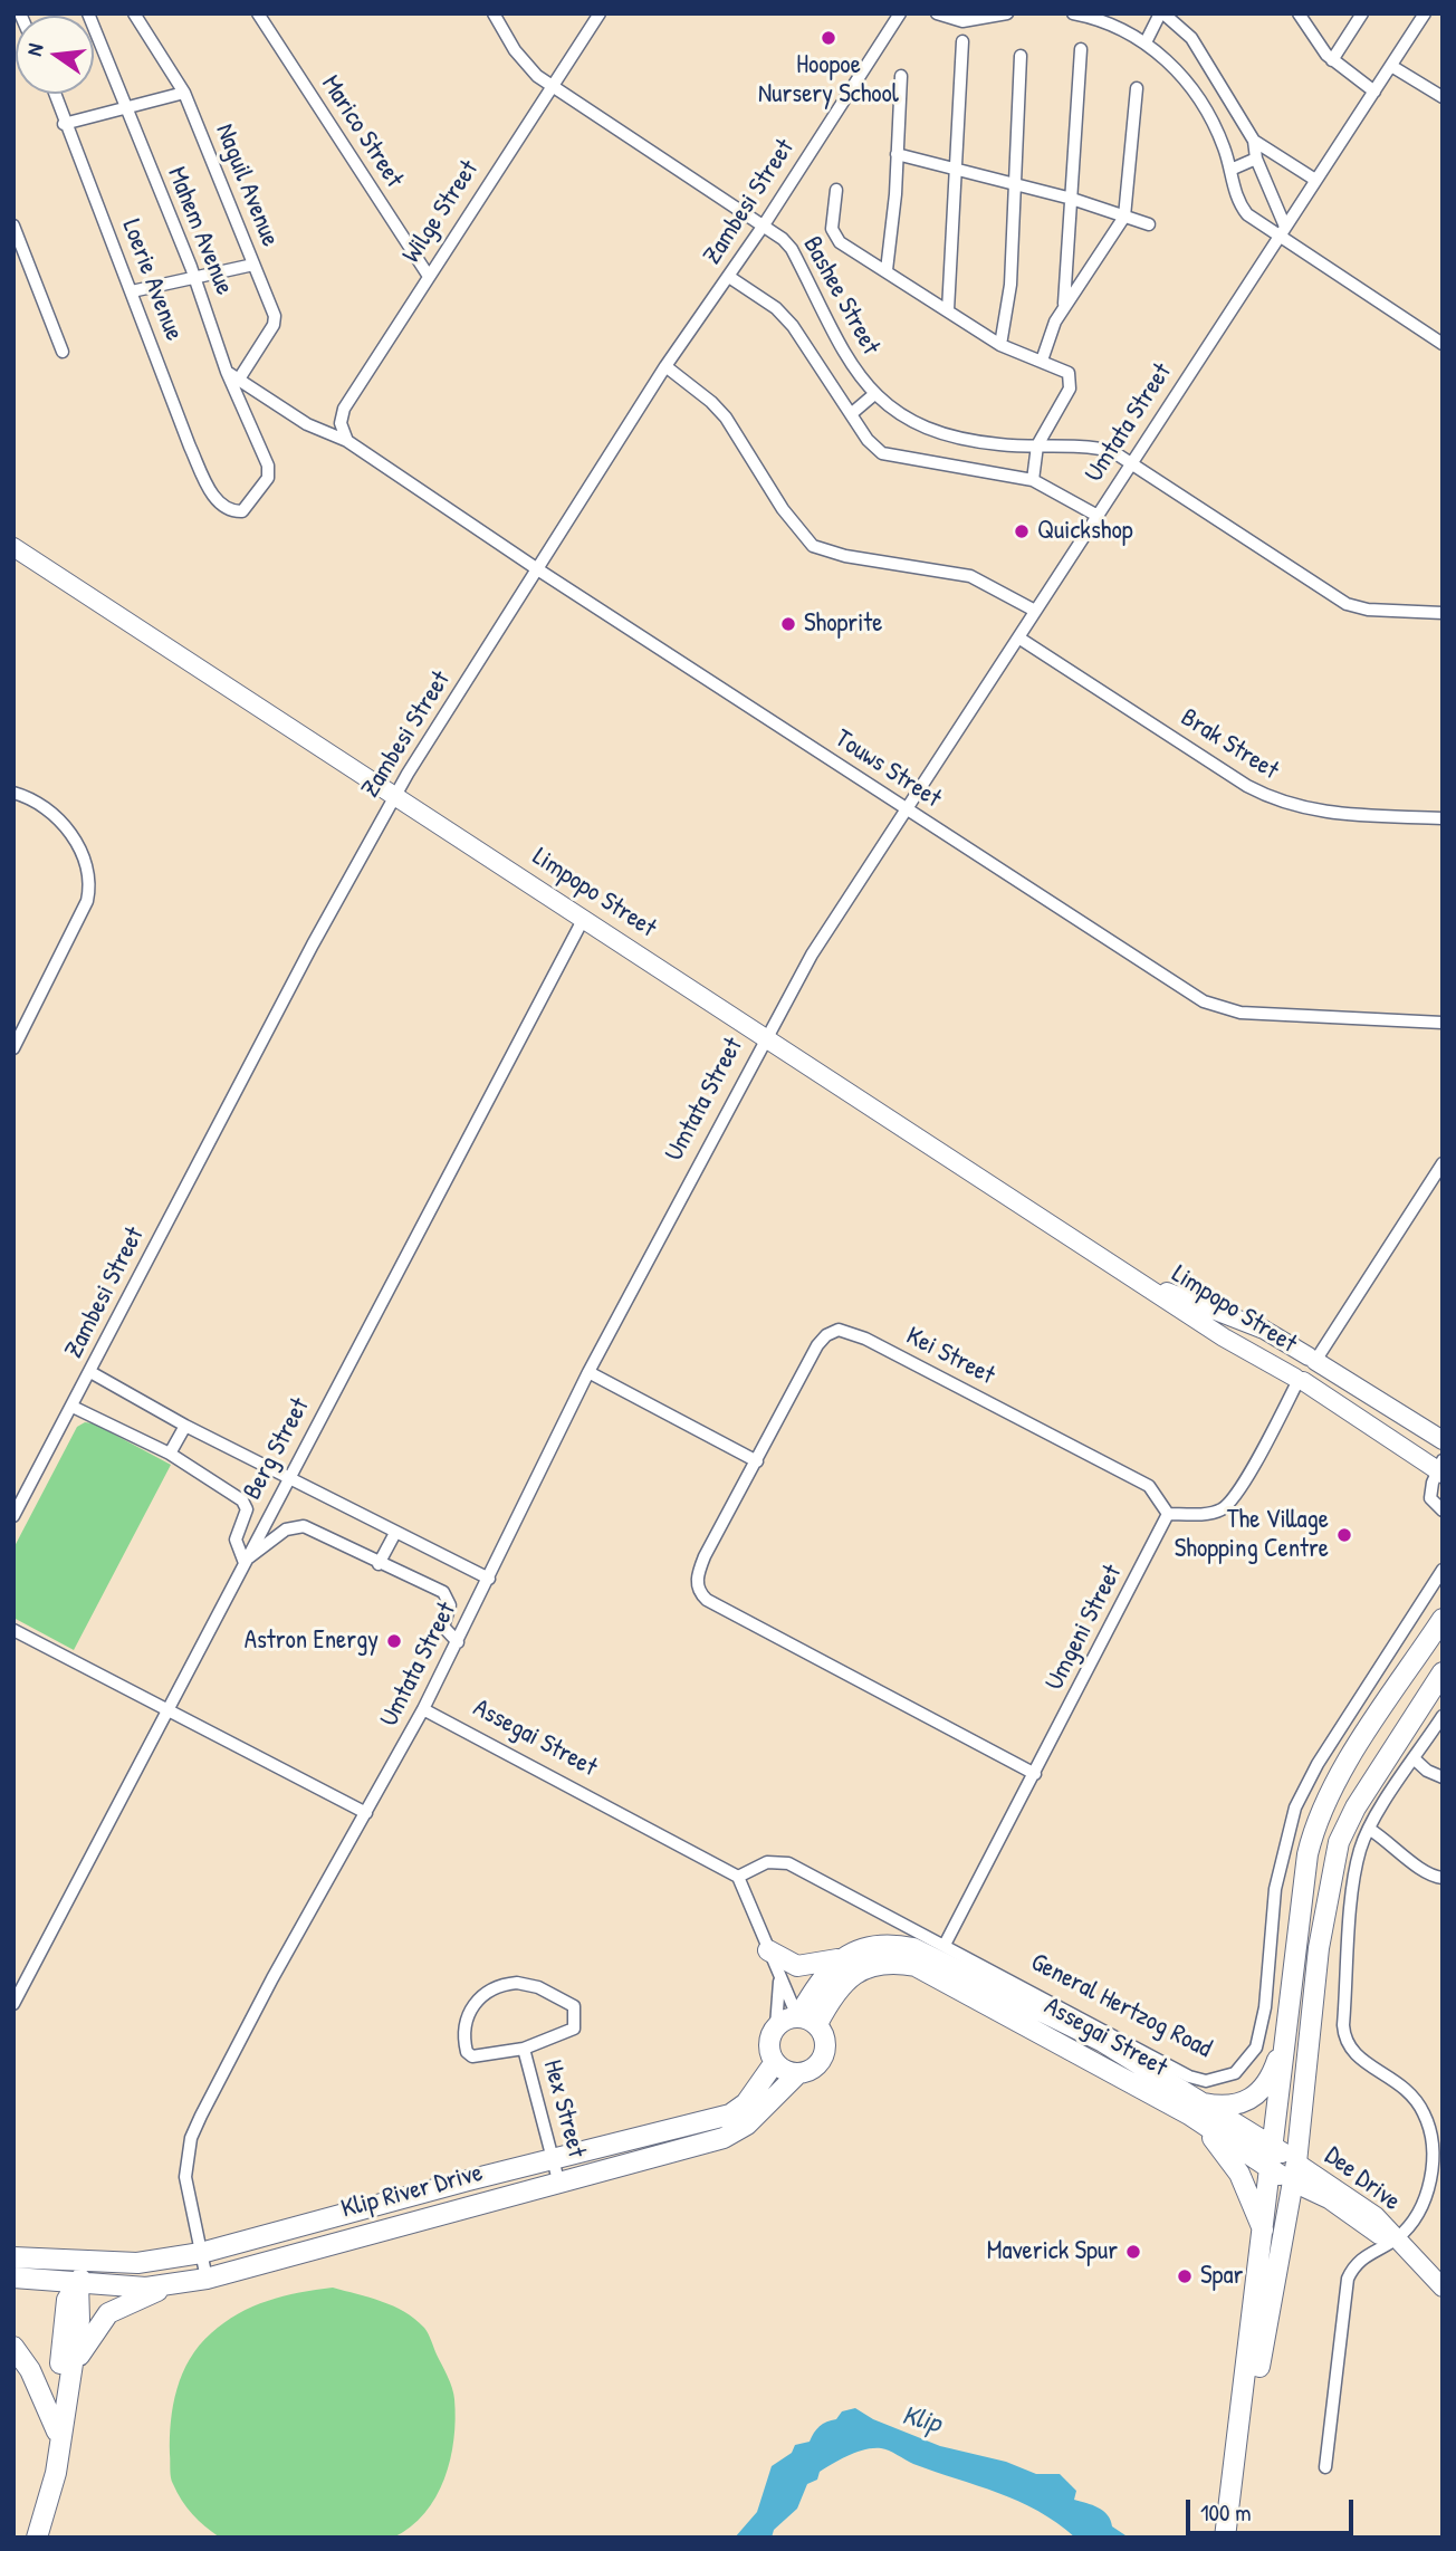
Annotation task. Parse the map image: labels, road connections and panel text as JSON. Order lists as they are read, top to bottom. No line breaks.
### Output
{"streets":{"main road":["Assegai Street","Klip River Drive"],"street":["Marico Street","Naguil Avenue","Zambesi Street","Wilge Street","Mahem Avenue","Loerie Avenue","Bashee Street","Umtata Street","Brak Street","Touws Street","Limpopo Street","Kei Street","Berg Street","Umgeni Street","General Hertzog Road","Hex Street","Dee Drive"]},"crossings":[["Marico Street","Wilge Street"],["Naguil Avenue","Touws Street"],["Zambesi Street","Bashee Street"],["Zambesi Street","Touws Street"],["Zambesi Street","Limpopo Street"],["Wilge Street","Bashee Street"],["Wilge Street","Touws Street"],["Mahem Avenue","Loerie Avenue"],["Mahem Avenue","Touws Street"],["Bashee Street","Umtata Street"],["Umtata Street","Brak Street"],["Umtata Street","Touws Street"],["Umtata Street","Limpopo Street"],["Umtata Street","Assegai Street"],["Umtata Street","Klip River Drive"],["Limpopo Street","Berg Street"],["Kei Street","Umgeni Street"],["Umgeni Street","General Hertzog Road"],["Assegai Street","General Hertzog Road"],["Assegai Street","Dee Drive"],["Assegai Street","Klip River Drive"],["Hex Street","Klip River Drive"]],"water":["Klip"],"places":["Hoopoe Nursery School","Quickshop","Shoprite","The Village Shopping Centre","Astron Energy","Maverick Spur","Spar"],"scale_bar":"100 m","north":"left"}
